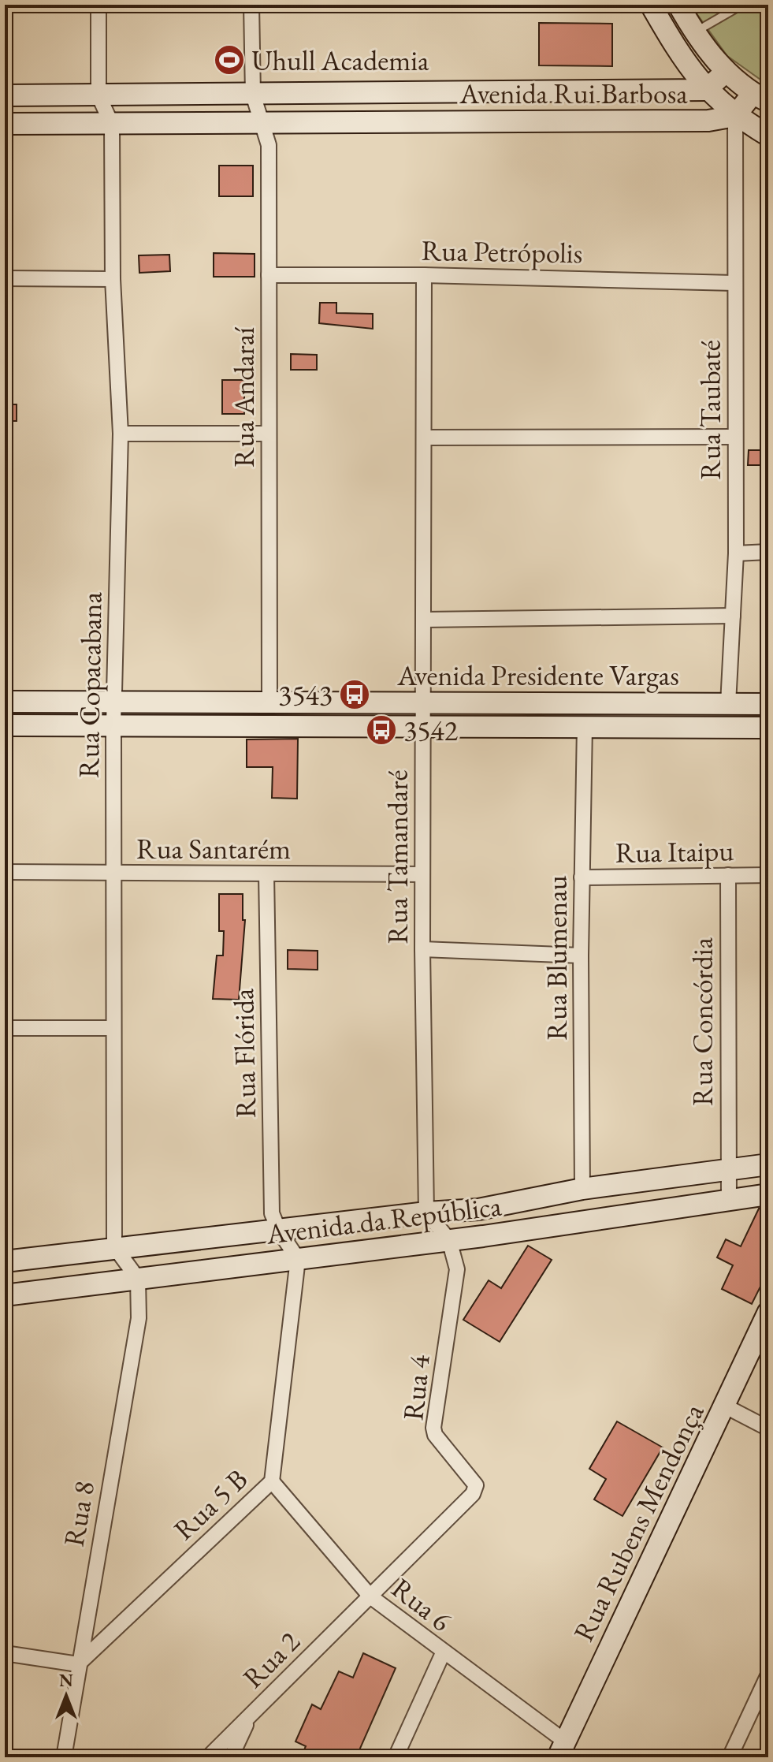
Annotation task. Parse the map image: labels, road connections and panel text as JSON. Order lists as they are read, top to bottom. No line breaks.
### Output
{"streets":{"street":["Avenida Rui Barbosa","Rua Petrópolis","Rua Andaraí","Rua Taubaté","Avenida Presidente Vargas","Rua Copacabana","Rua Santarém","Rua Itaipu","Rua Tamandaré","Rua Blumenau","Rua Concórdia","Rua Flórida","Avenida da República","Rua 4","Rua 5 B","Rua 8","Rua Rubens Mendonça","Rua 6","Rua 2"]},"crossings":[["Avenida Rui Barbosa","Rua Andaraí"],["Avenida Rui Barbosa","Rua Taubaté"],["Avenida Rui Barbosa","Rua Copacabana"],["Rua Petrópolis","Rua Andaraí"],["Rua Petrópolis","Rua Taubaté"],["Rua Petrópolis","Rua Tamandaré"],["Rua Andaraí","Avenida Presidente Vargas"],["Rua Taubaté","Avenida Presidente Vargas"],["Avenida Presidente Vargas","Rua Copacabana"],["Avenida Presidente Vargas","Rua Tamandaré"],["Avenida Presidente Vargas","Rua Blumenau"],["Rua Copacabana","Rua Santarém"],["Rua Copacabana","Avenida da República"],["Rua Santarém","Rua Tamandaré"],["Rua Santarém","Rua Flórida"],["Rua Itaipu","Rua Blumenau"],["Rua Itaipu","Rua Concórdia"],["Rua Tamandaré","Avenida da República"],["Rua Tamandaré","Rua 4"],["Rua Blumenau","Avenida da República"],["Rua Concórdia","Avenida da República"],["Rua Flórida","Avenida da República"],["Avenida da República","Rua 4"],["Avenida da República","Rua 5 B"],["Avenida da República","Rua 8"],["Rua 4","Rua 6"],["Rua 4","Rua 2"],["Rua 5 B","Rua 8"],["Rua 5 B","Rua 6"],["Rua Rubens Mendonça","Rua 6"],["Rua 6","Rua 2"]],"places":{"sports":["Uhull Academia"],"bus stop":["3543","3542"]},"north":"top"}
